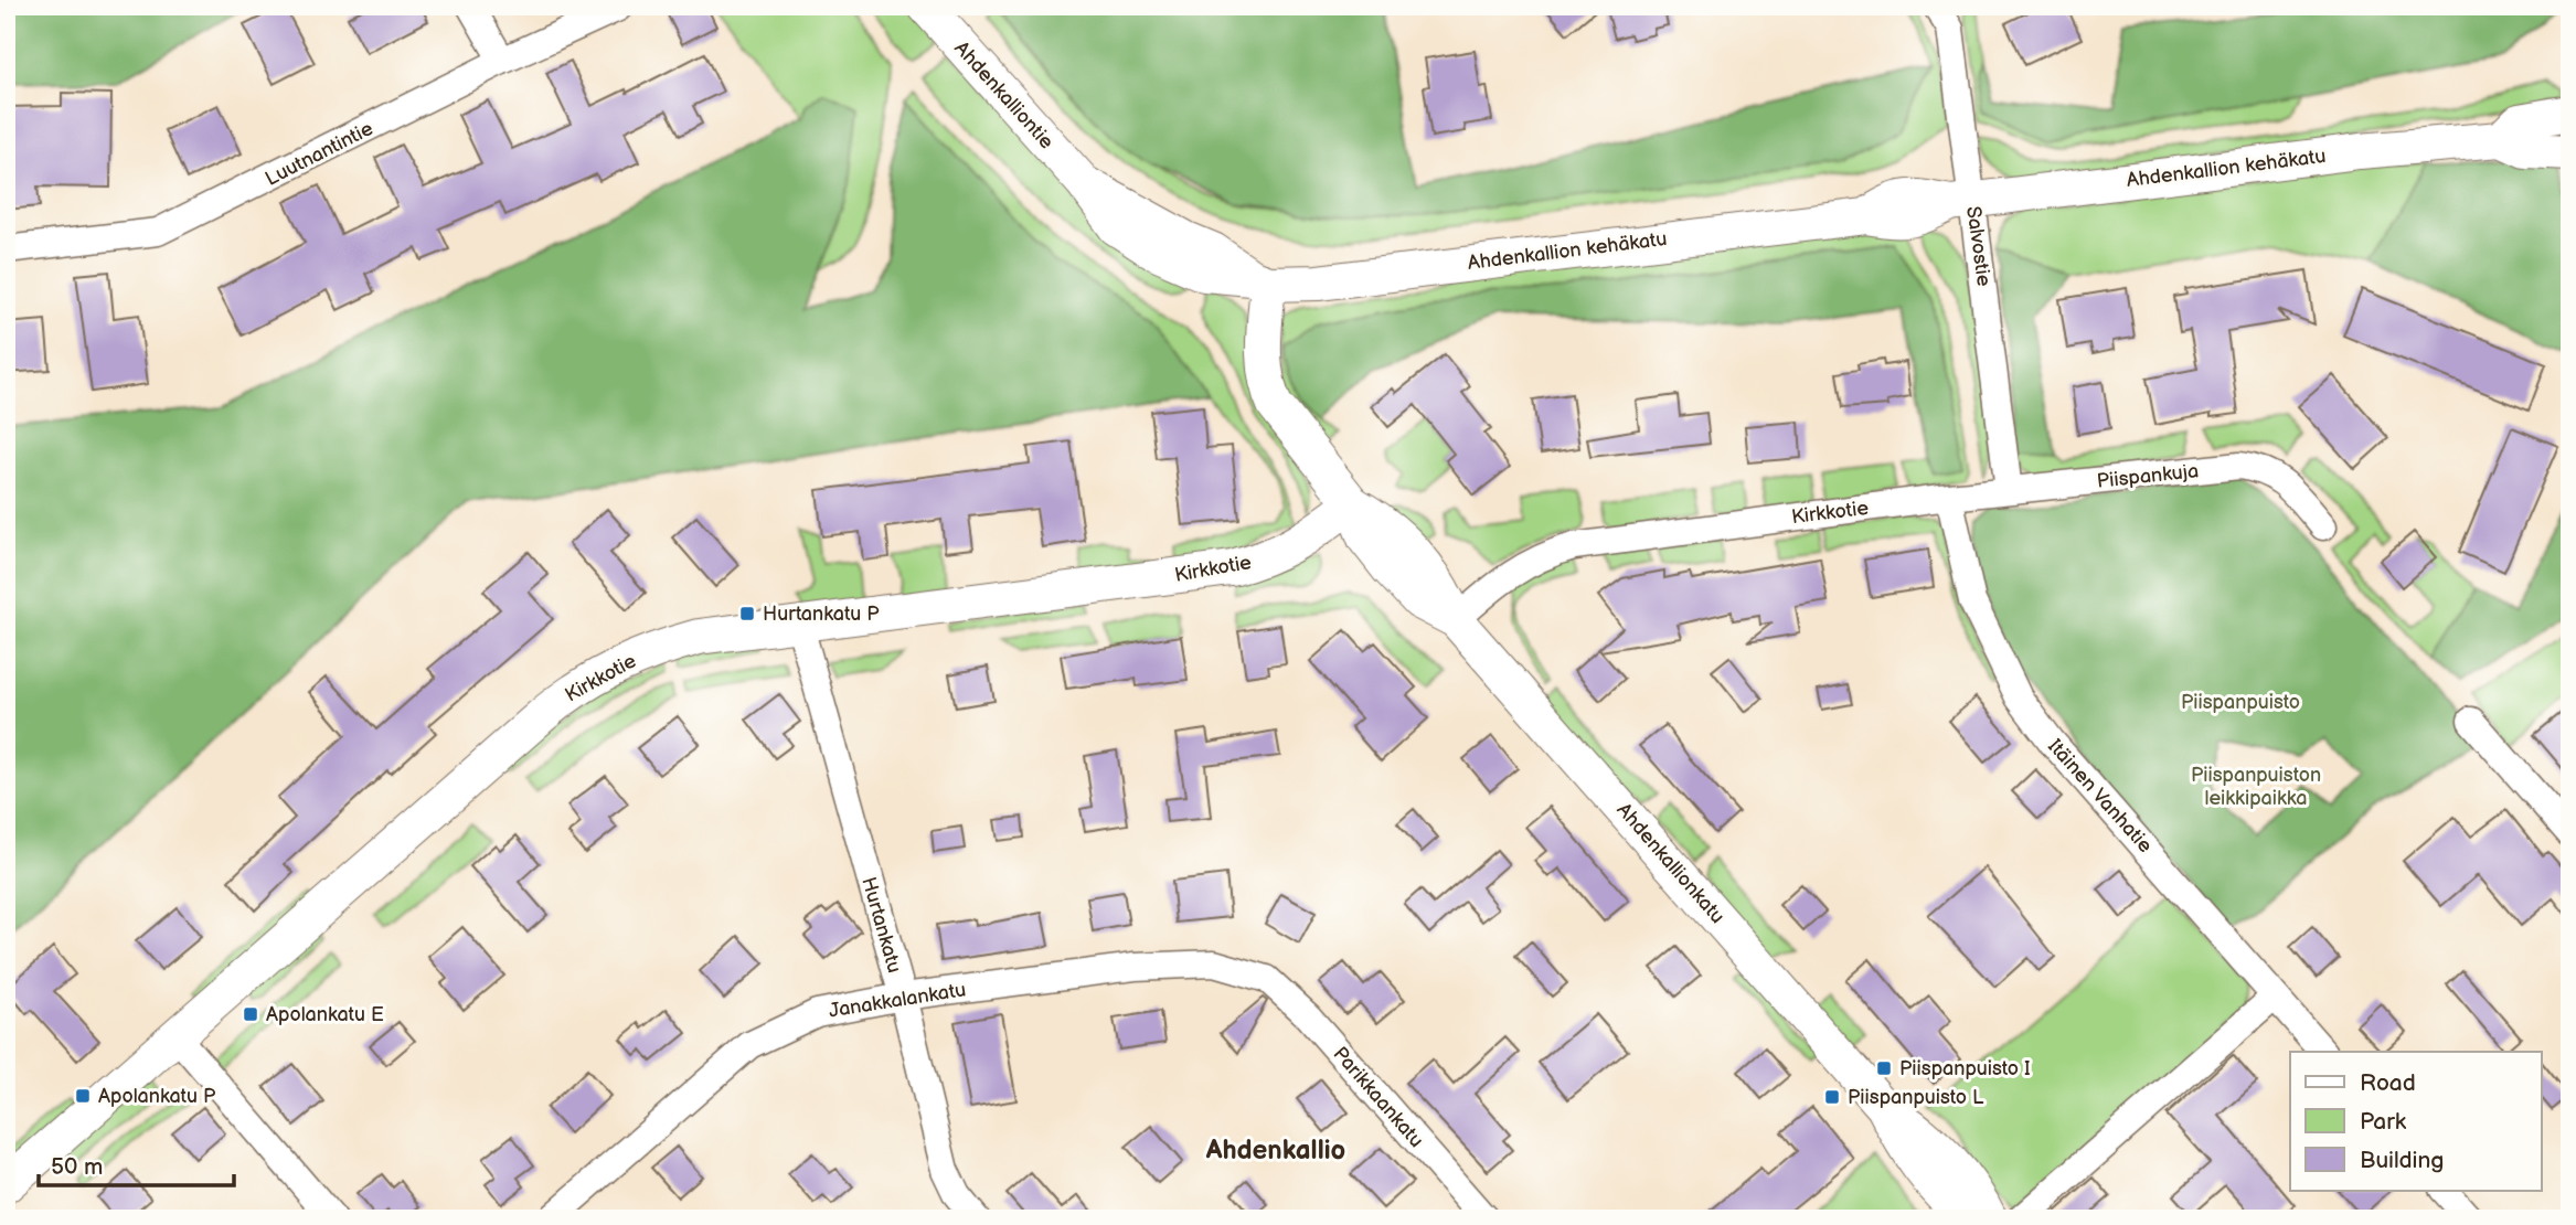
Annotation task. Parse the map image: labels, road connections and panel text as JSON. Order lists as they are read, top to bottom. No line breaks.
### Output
{"streets":{"street":["Ahdenkalliontie","Luutnantintie","Ahdenkallion kehäkatu","Salvostie","Piispankuja","Kirkkotie","Itäinen Vanhatie","Ahdenkallionkatu","Hurtankatu","Janakkalankatu","Parikkaankatu"]},"crossings":[["Ahdenkalliontie","Ahdenkallion kehäkatu"],["Ahdenkalliontie","Ahdenkallionkatu"],["Ahdenkallion kehäkatu","Salvostie"],["Ahdenkallion kehäkatu","Ahdenkallionkatu"],["Salvostie","Piispankuja"],["Piispankuja","Kirkkotie"],["Piispankuja","Itäinen Vanhatie"],["Kirkkotie","Itäinen Vanhatie"],["Kirkkotie","Ahdenkallionkatu"],["Kirkkotie","Hurtankatu"],["Hurtankatu","Janakkalankatu"],["Janakkalankatu","Parikkaankatu"]],"districts":["Ahdenkallio"],"parks":["Piispanpuisto","Piispanpuiston leikkipaikka"],"places":{"transit":["Hurtankatu P","Apolankatu E","Piispanpuisto I","Apolankatu P","Piispanpuisto L"]},"legend":["Road","Park","Building"],"scale_bar":"50 m"}
